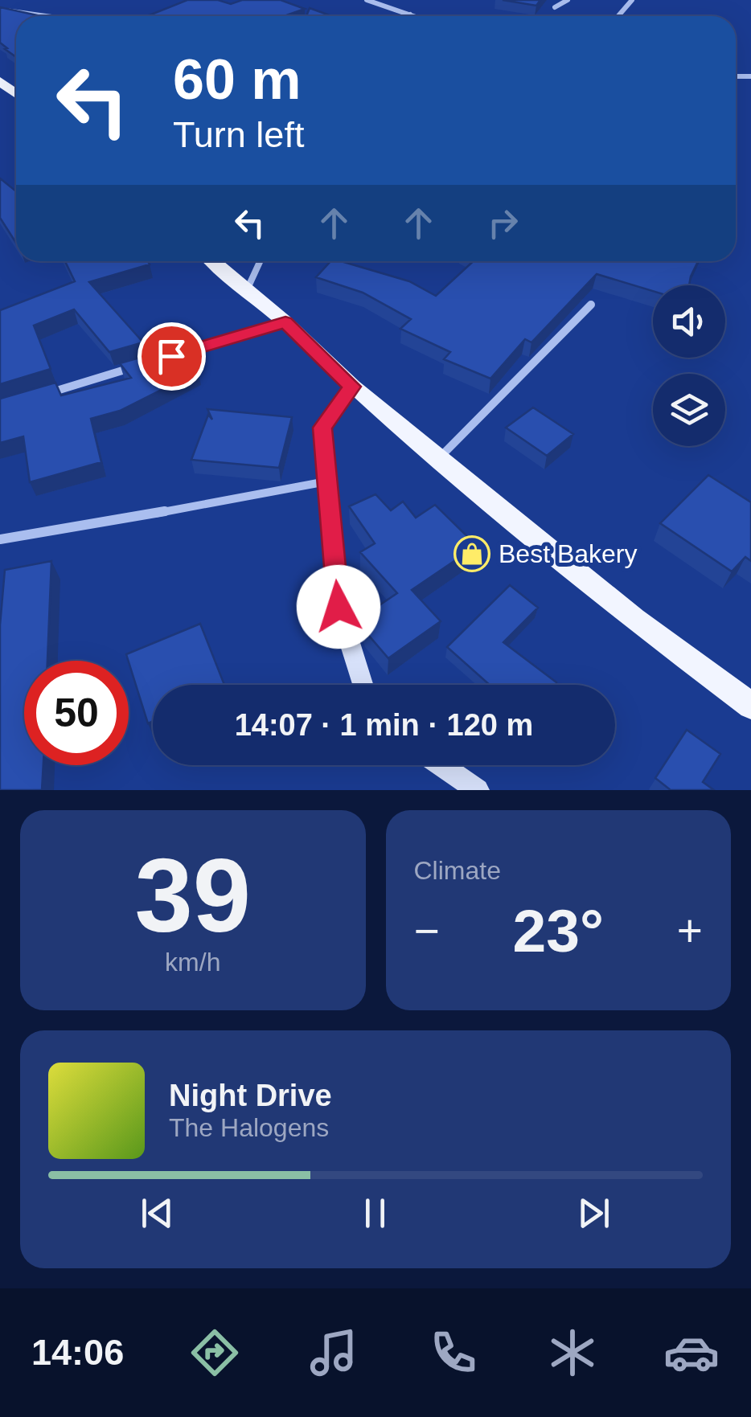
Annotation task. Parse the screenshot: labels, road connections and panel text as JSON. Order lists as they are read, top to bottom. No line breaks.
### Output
{"places":{"shop":["Best Bakery"]},"page":{"turn":["60 m","Turn left"],"limit":"50","trip":"14:07 · 1 min · 120 m","tile":[["39","km/h"],"Climate"],"heat":["−","23°","+"],"song":["Night Drive","The Halogens"],"tabs":"14:06"}}
